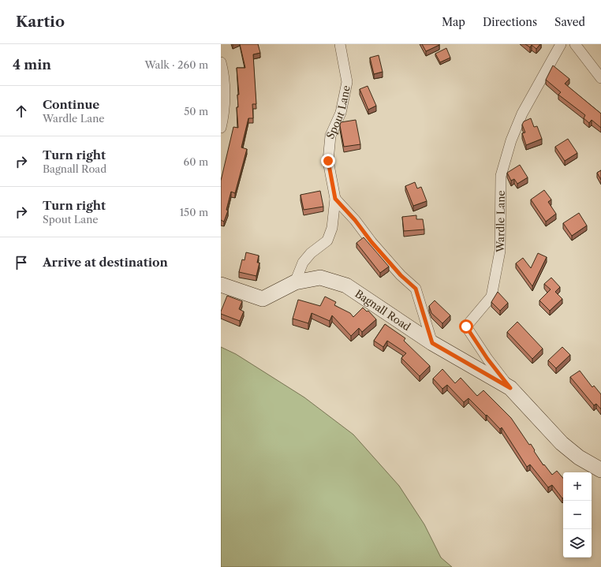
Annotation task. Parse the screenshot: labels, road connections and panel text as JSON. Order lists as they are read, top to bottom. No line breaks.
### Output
{"streets":{"street":["Spout Lane","Wardle Lane","Bagnall Road"]},"crossings":[["Spout Lane","Bagnall Road"],["Wardle Lane","Bagnall Road"]],"page":{"header":"Kartio","nav":["Map","Directions","Saved"],"heading":["4 min","Walk · 260 m"],"list":[["Continue","Wardle Lane","50 m"],["Turn right","Bagnall Road","60 m"],["Turn right","Spout Lane","150 m"],"Arrive at destination"],"map_buttons":["+","−"]}}
